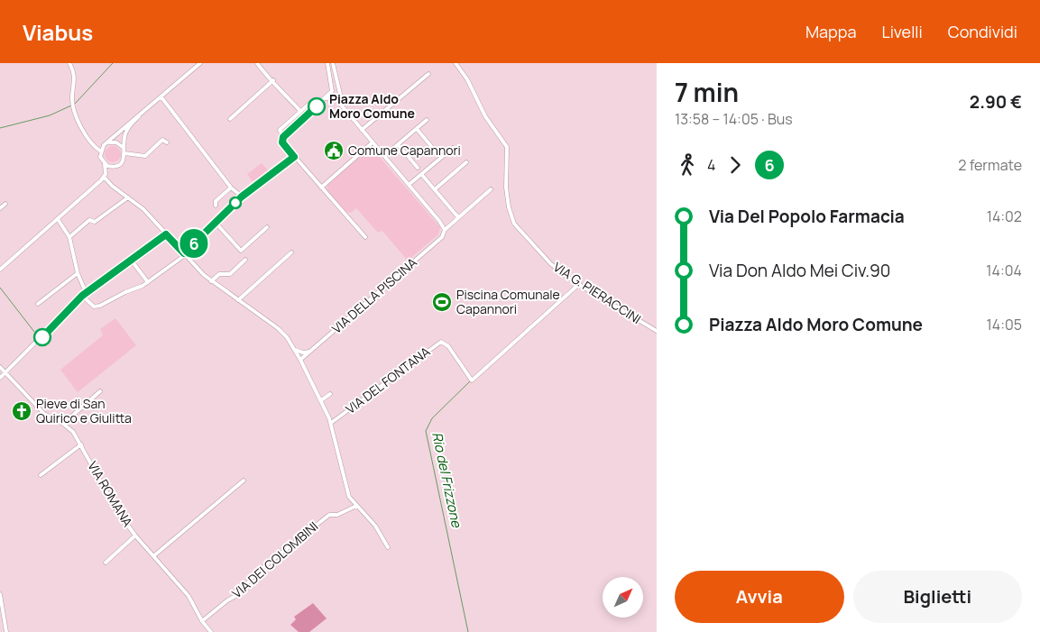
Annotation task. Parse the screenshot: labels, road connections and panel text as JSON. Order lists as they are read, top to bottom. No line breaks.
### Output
{"streets":{"street":["VIA G. PIERACCINI","VIA DELLA PISCINA","VIA DEL FONTANA","VIA ROMANA","VIA DEI COLOMBINI"]},"crossings":[["VIA G. PIERACCINI","VIA DEL FONTANA"],["VIA ROMANA","VIA DEI COLOMBINI"]],"water":["Rio del Frizzone"],"places":{"other":["Piazza Aldo Moro Comune"],"public building":["Comune Capannori"],"sports":["Piscina Comunale Capannori"],"church":["Pieve di San Quirico e Giulitta"]},"lines":["bus line 6"],"north":"top right","page":{"header":"Viabus","nav":["Mappa","Livelli","Condividi"],"on_map":"6","heading":["7 min","13:58 – 14:05 · Bus","2.90 €"],"legs":["4","6","2 fermate"],"list":[{"name":"Via Del Popolo Farmacia","value":"14:02"},{"name":"Via Don Aldo Mei Civ.90","value":"14:04"},{"name":"Piazza Aldo Moro Comune","value":"14:05"}],"buttons":["Avvia","Biglietti"]}}
